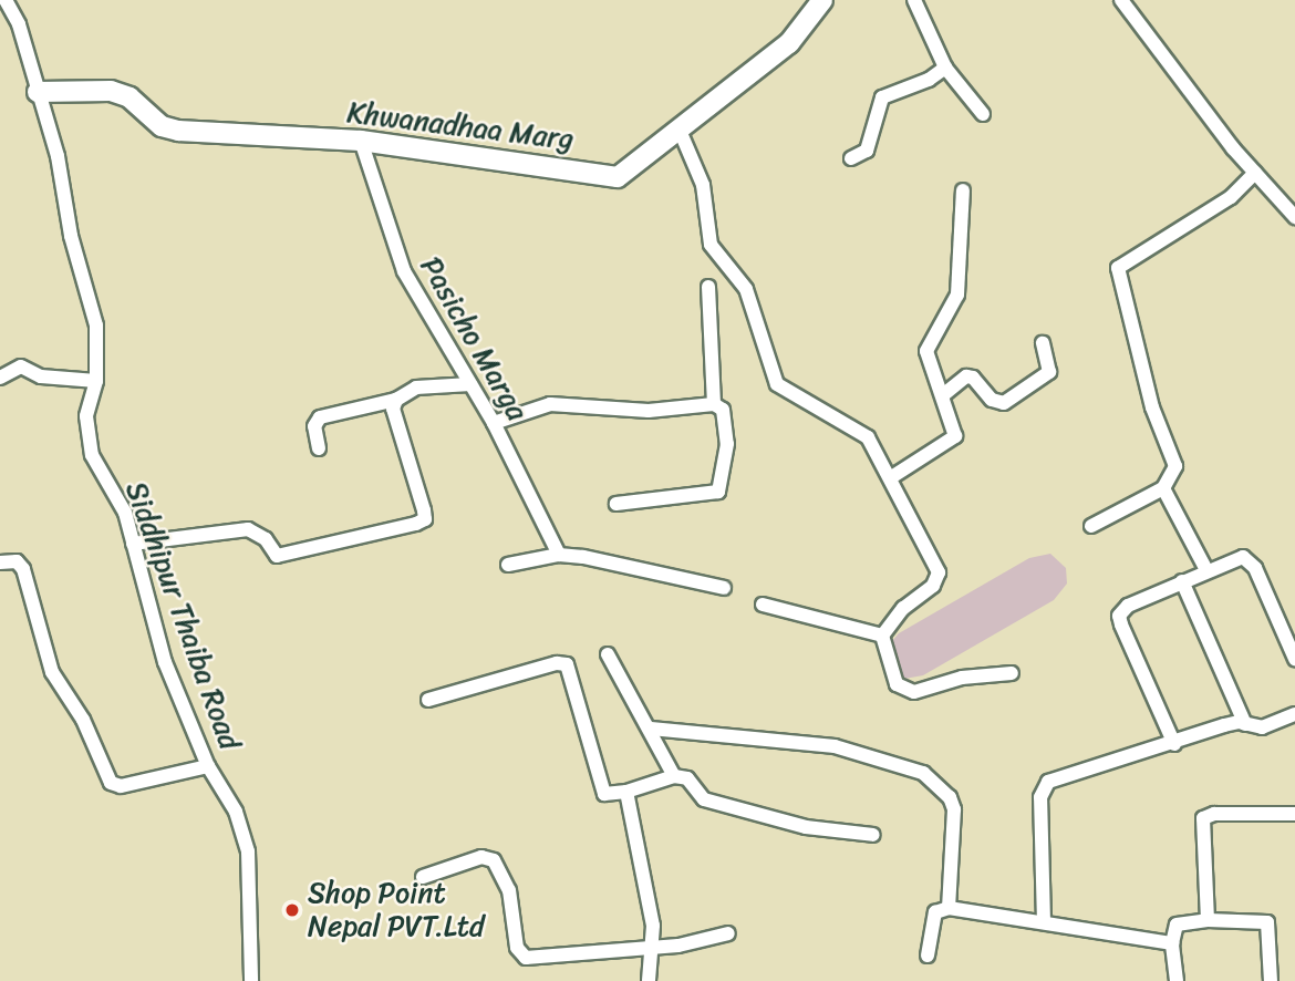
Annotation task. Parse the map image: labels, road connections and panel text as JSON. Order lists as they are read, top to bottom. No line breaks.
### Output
{"streets":{"street":["Khwanadhaa Marg","Pasicho Marga","Siddhipur Thaiba Road"]},"crossings":[["Khwanadhaa Marg","Pasicho Marga"],["Khwanadhaa Marg","Siddhipur Thaiba Road"]],"places":["Shop Point Nepal PVT.Ltd"]}
